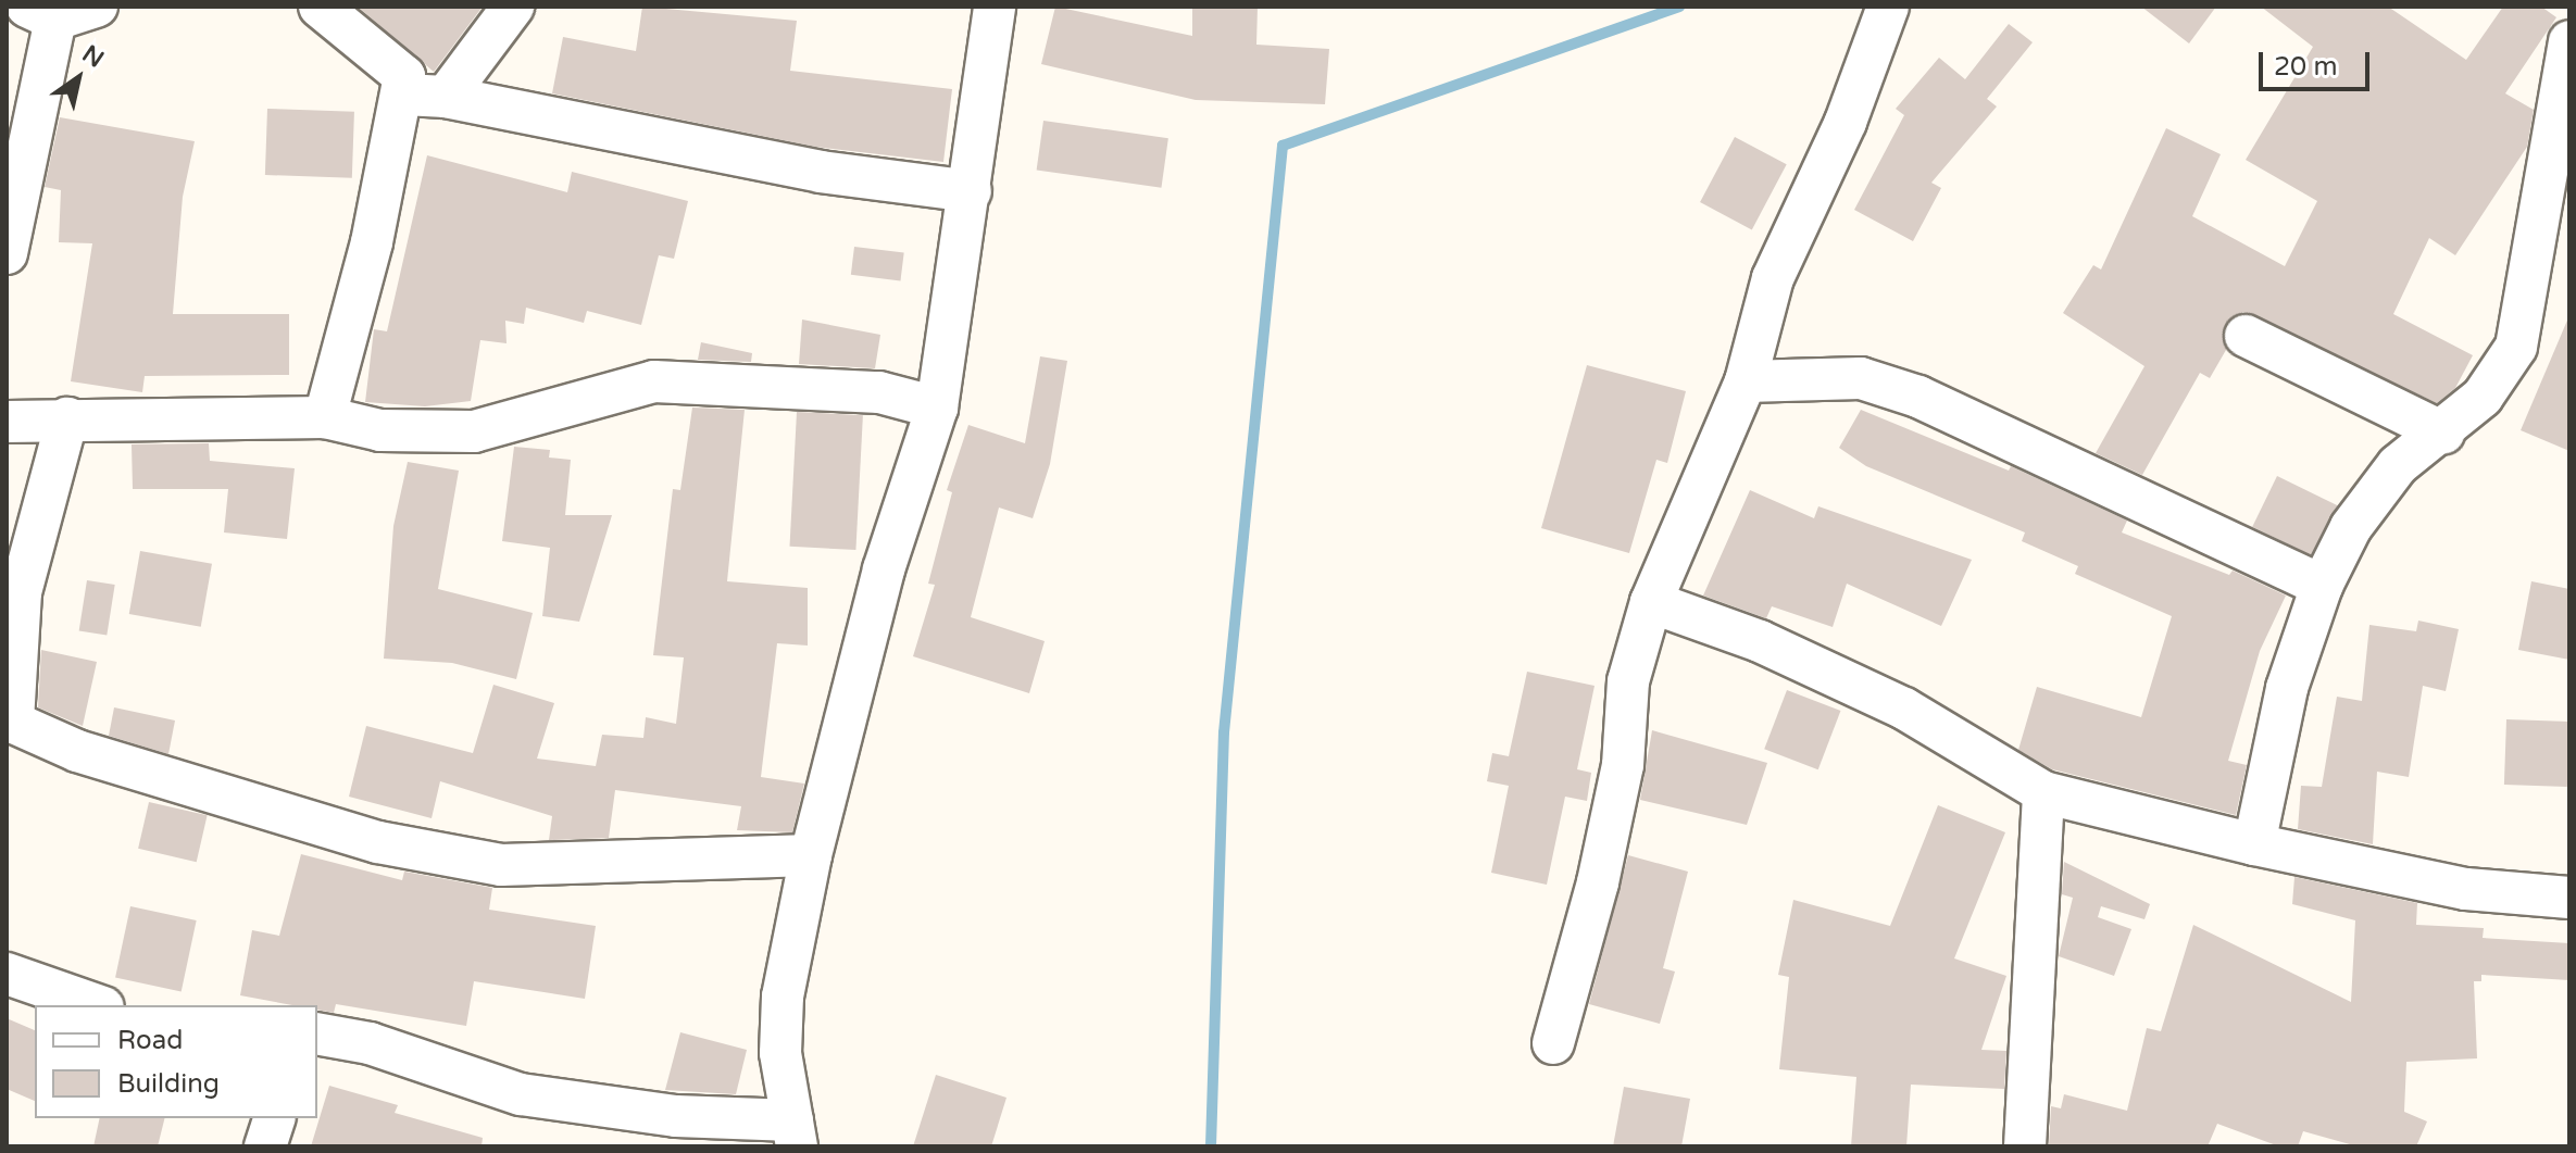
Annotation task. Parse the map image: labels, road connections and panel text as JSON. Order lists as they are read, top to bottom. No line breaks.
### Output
{"legend":["Road","Building"],"scale_bar":"20 m","north":"top right"}
